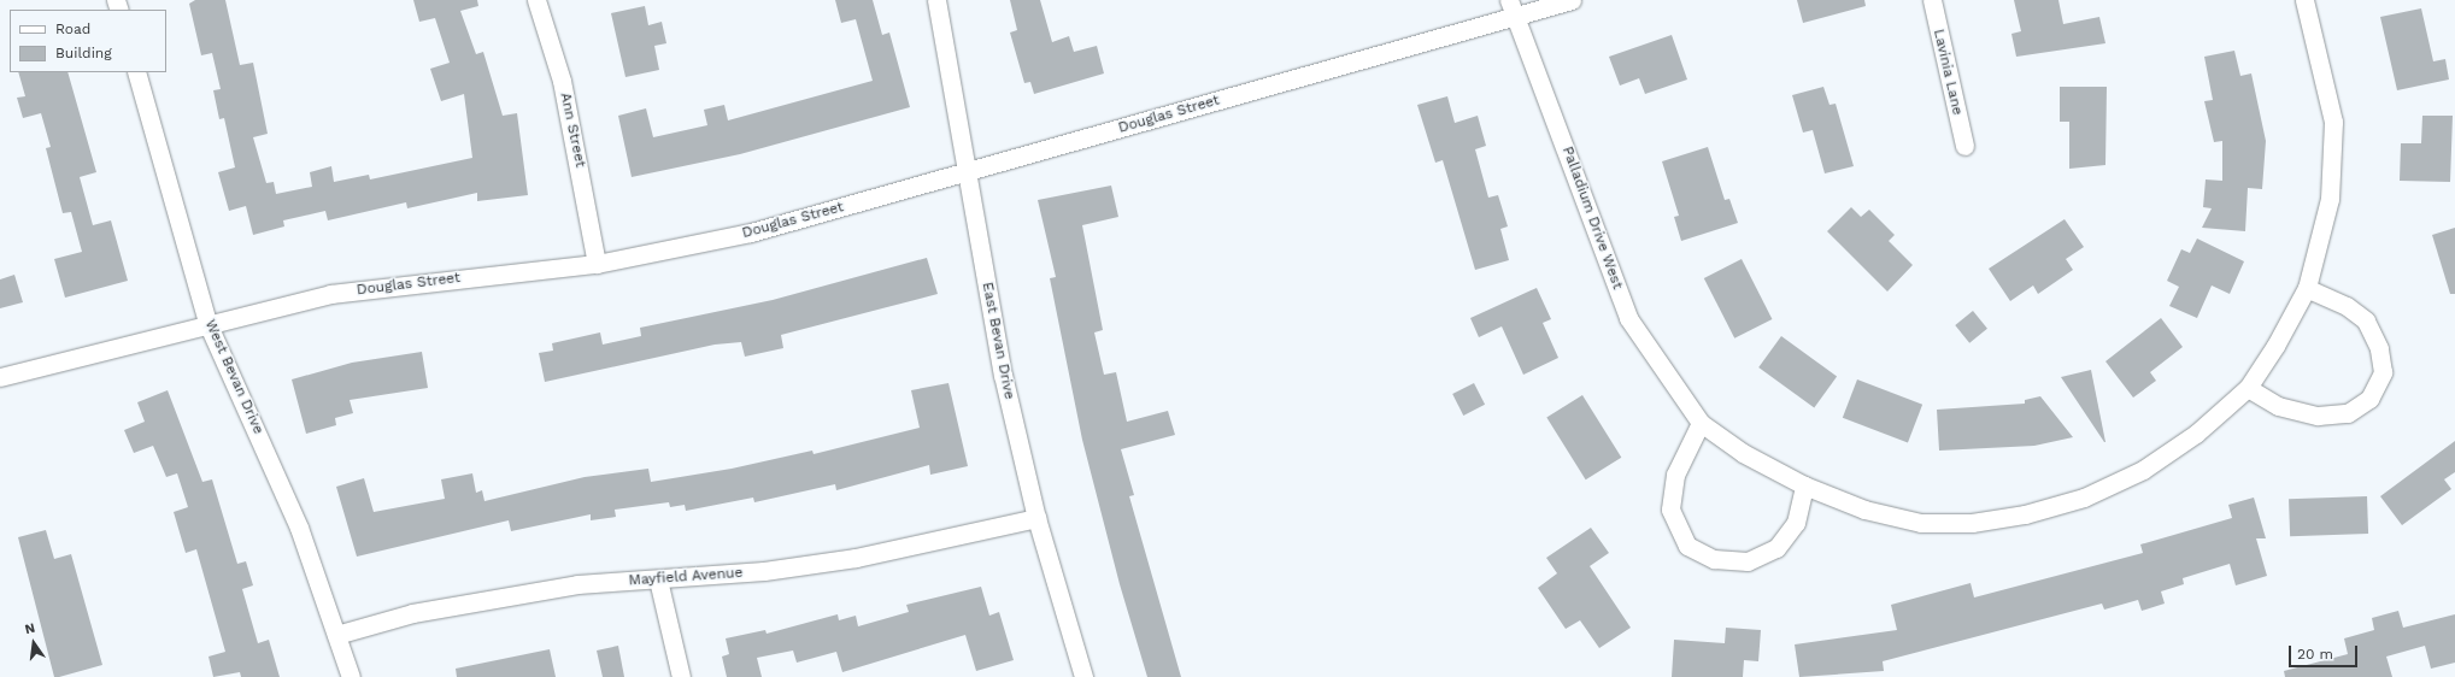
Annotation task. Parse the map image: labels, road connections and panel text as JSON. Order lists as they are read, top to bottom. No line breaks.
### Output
{"streets":{"street":["Lavinia Lane","Douglas Street","Ann Street","Palladium Drive West","East Bevan Drive","West Bevan Drive","Mayfield Avenue"]},"crossings":[["Douglas Street","Ann Street"],["Douglas Street","Palladium Drive West"],["Douglas Street","East Bevan Drive"],["Douglas Street","West Bevan Drive"],["East Bevan Drive","Mayfield Avenue"],["West Bevan Drive","Mayfield Avenue"]],"legend":["Road","Building"],"scale_bar":"20 m","north":"top"}
